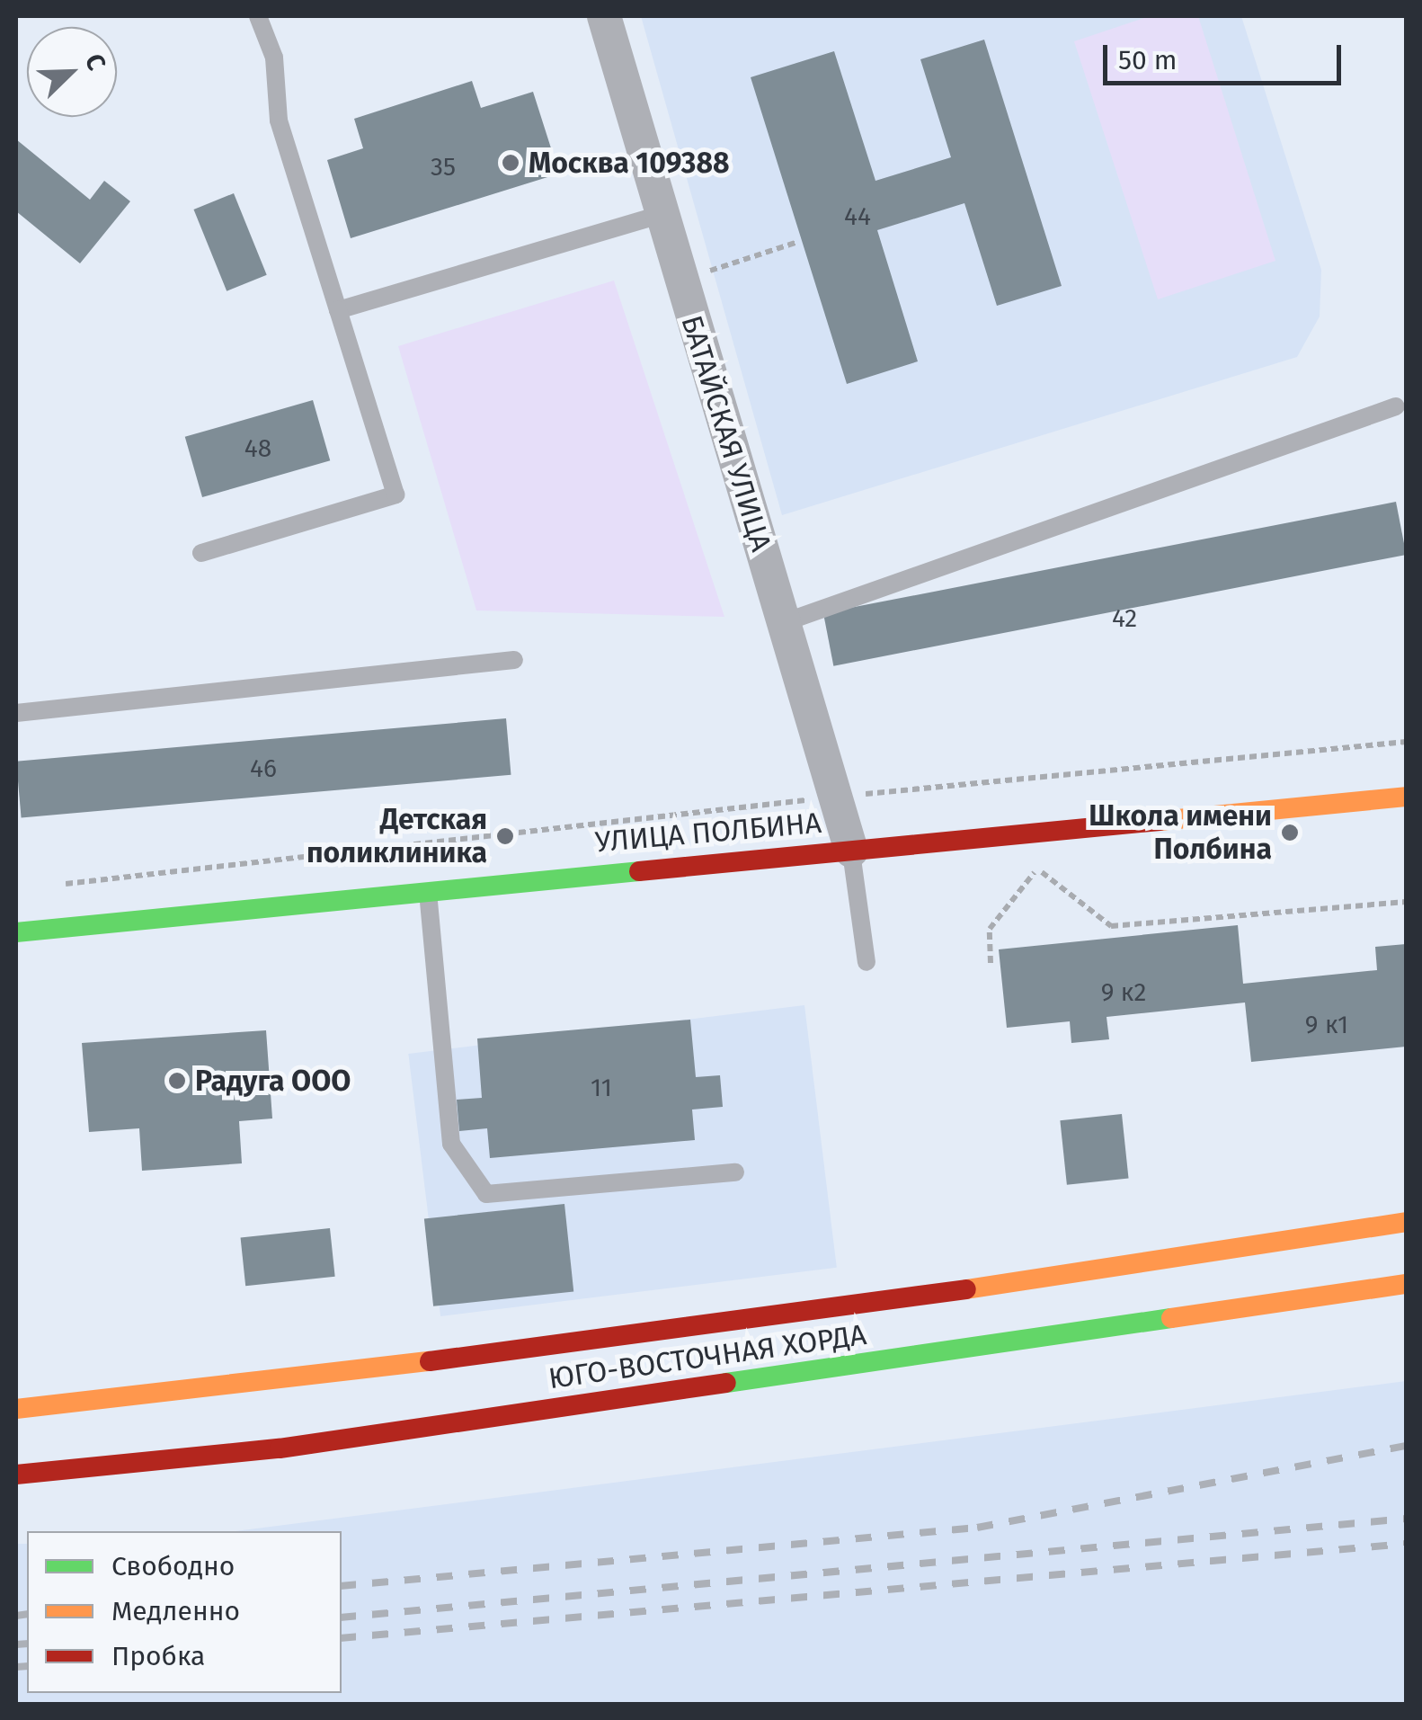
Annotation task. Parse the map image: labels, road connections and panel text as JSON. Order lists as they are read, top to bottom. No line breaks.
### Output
{"streets":{"main road":["УЛИЦА ПОЛБИНА","ЮГО-ВОСТОЧНАЯ ХОРДА"],"street":["БАТАЙСКАЯ УЛИЦА"]},"crossings":[["БАТАЙСКАЯ УЛИЦА","УЛИЦА ПОЛБИНА"]],"places":["Москва 109388","Школа имени Полбина","Детская поликлиника","Радуга ООО"],"house_numbers":["35","44","48","42","46","9 к2","9 к1","11"],"legend":["Свободно","Медленно","Пробка"],"scale_bar":"50 m","north":"top right"}
